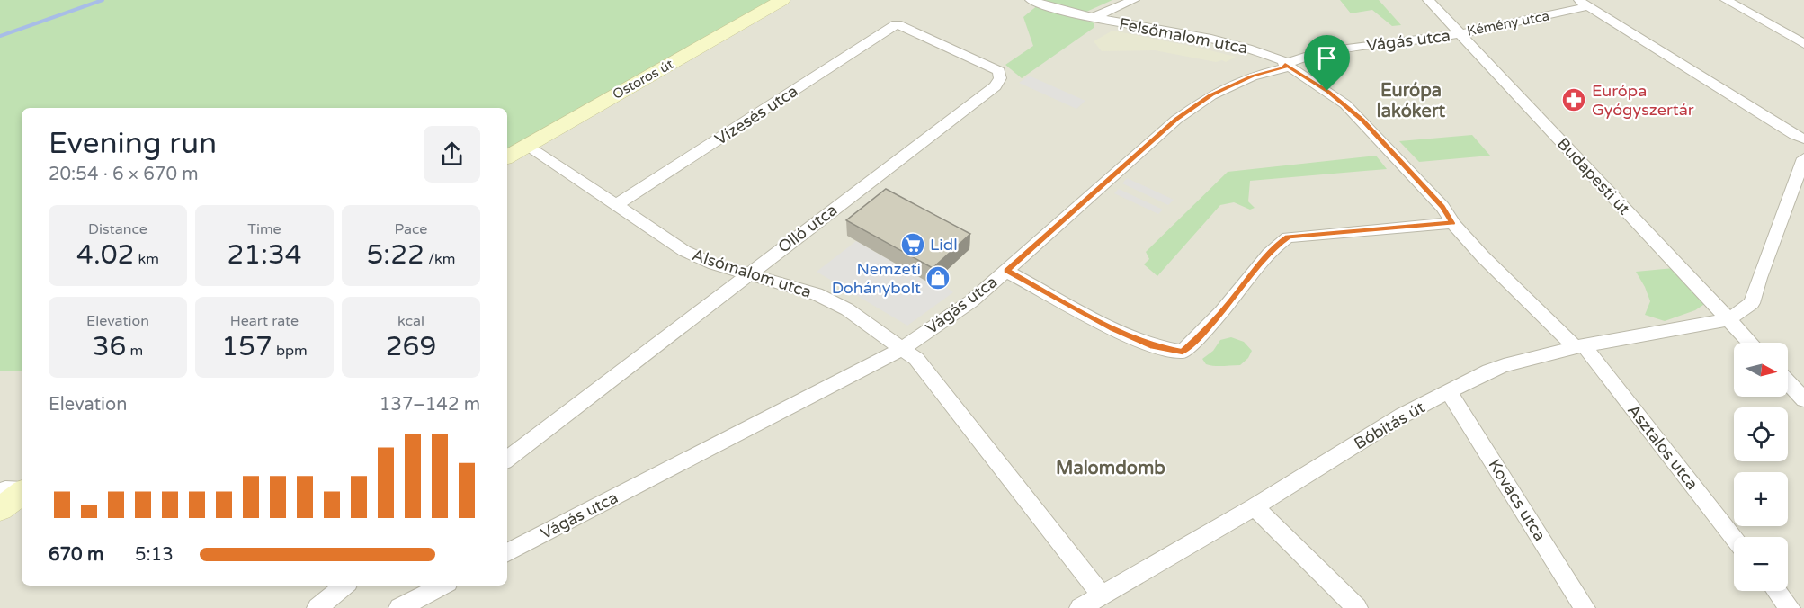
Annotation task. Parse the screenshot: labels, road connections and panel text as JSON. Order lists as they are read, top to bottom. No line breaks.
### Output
{"streets":{"main road":["Ostoros út"],"street":["Kémény utca","Felsőmalom utca","Vágás utca","Vízesés utca","Budapesti út","Olló utca","Alsómalom utca","Bóbitás út","Asztalos utca","Kovács utca"]},"crossings":[["Kémény utca","Vágás utca"],["Kémény utca","Budapesti út"],["Felsőmalom utca","Vágás utca"],["Felsőmalom utca","Bóbitás út"],["Felsőmalom utca","Asztalos utca"],["Vágás utca","Budapesti út"],["Vágás utca","Alsómalom utca"],["Ostoros út","Alsómalom utca"],["Vízesés utca","Olló utca"],["Vízesés utca","Alsómalom utca"],["Budapesti út","Bóbitás út"],["Olló utca","Alsómalom utca"],["Alsómalom utca","Bóbitás út"],["Bóbitás út","Asztalos utca"],["Bóbitás út","Kovács utca"]],"districts":["Európa lakókert","Malomdomb"],"places":{"pharmacy":["Európa Gyógyszertár"],"supermarket":["Lidl"],"shop":["Nemzeti Dohánybolt"]},"north":"right","page":{"heading":["Evening run","20:54 · 6 × 670 m"],"stats":[["Distance","4.02 km"],["Time","21:34"],["Pace","5:22 /km"],["Elevation","36 m"],["Heart rate","157 bpm"],["kcal","269"]],"map_buttons":["+","−"],"chart":["Elevation","137–142 m"],"list":[{"name":"670 m","note":"5:13"}]}}
